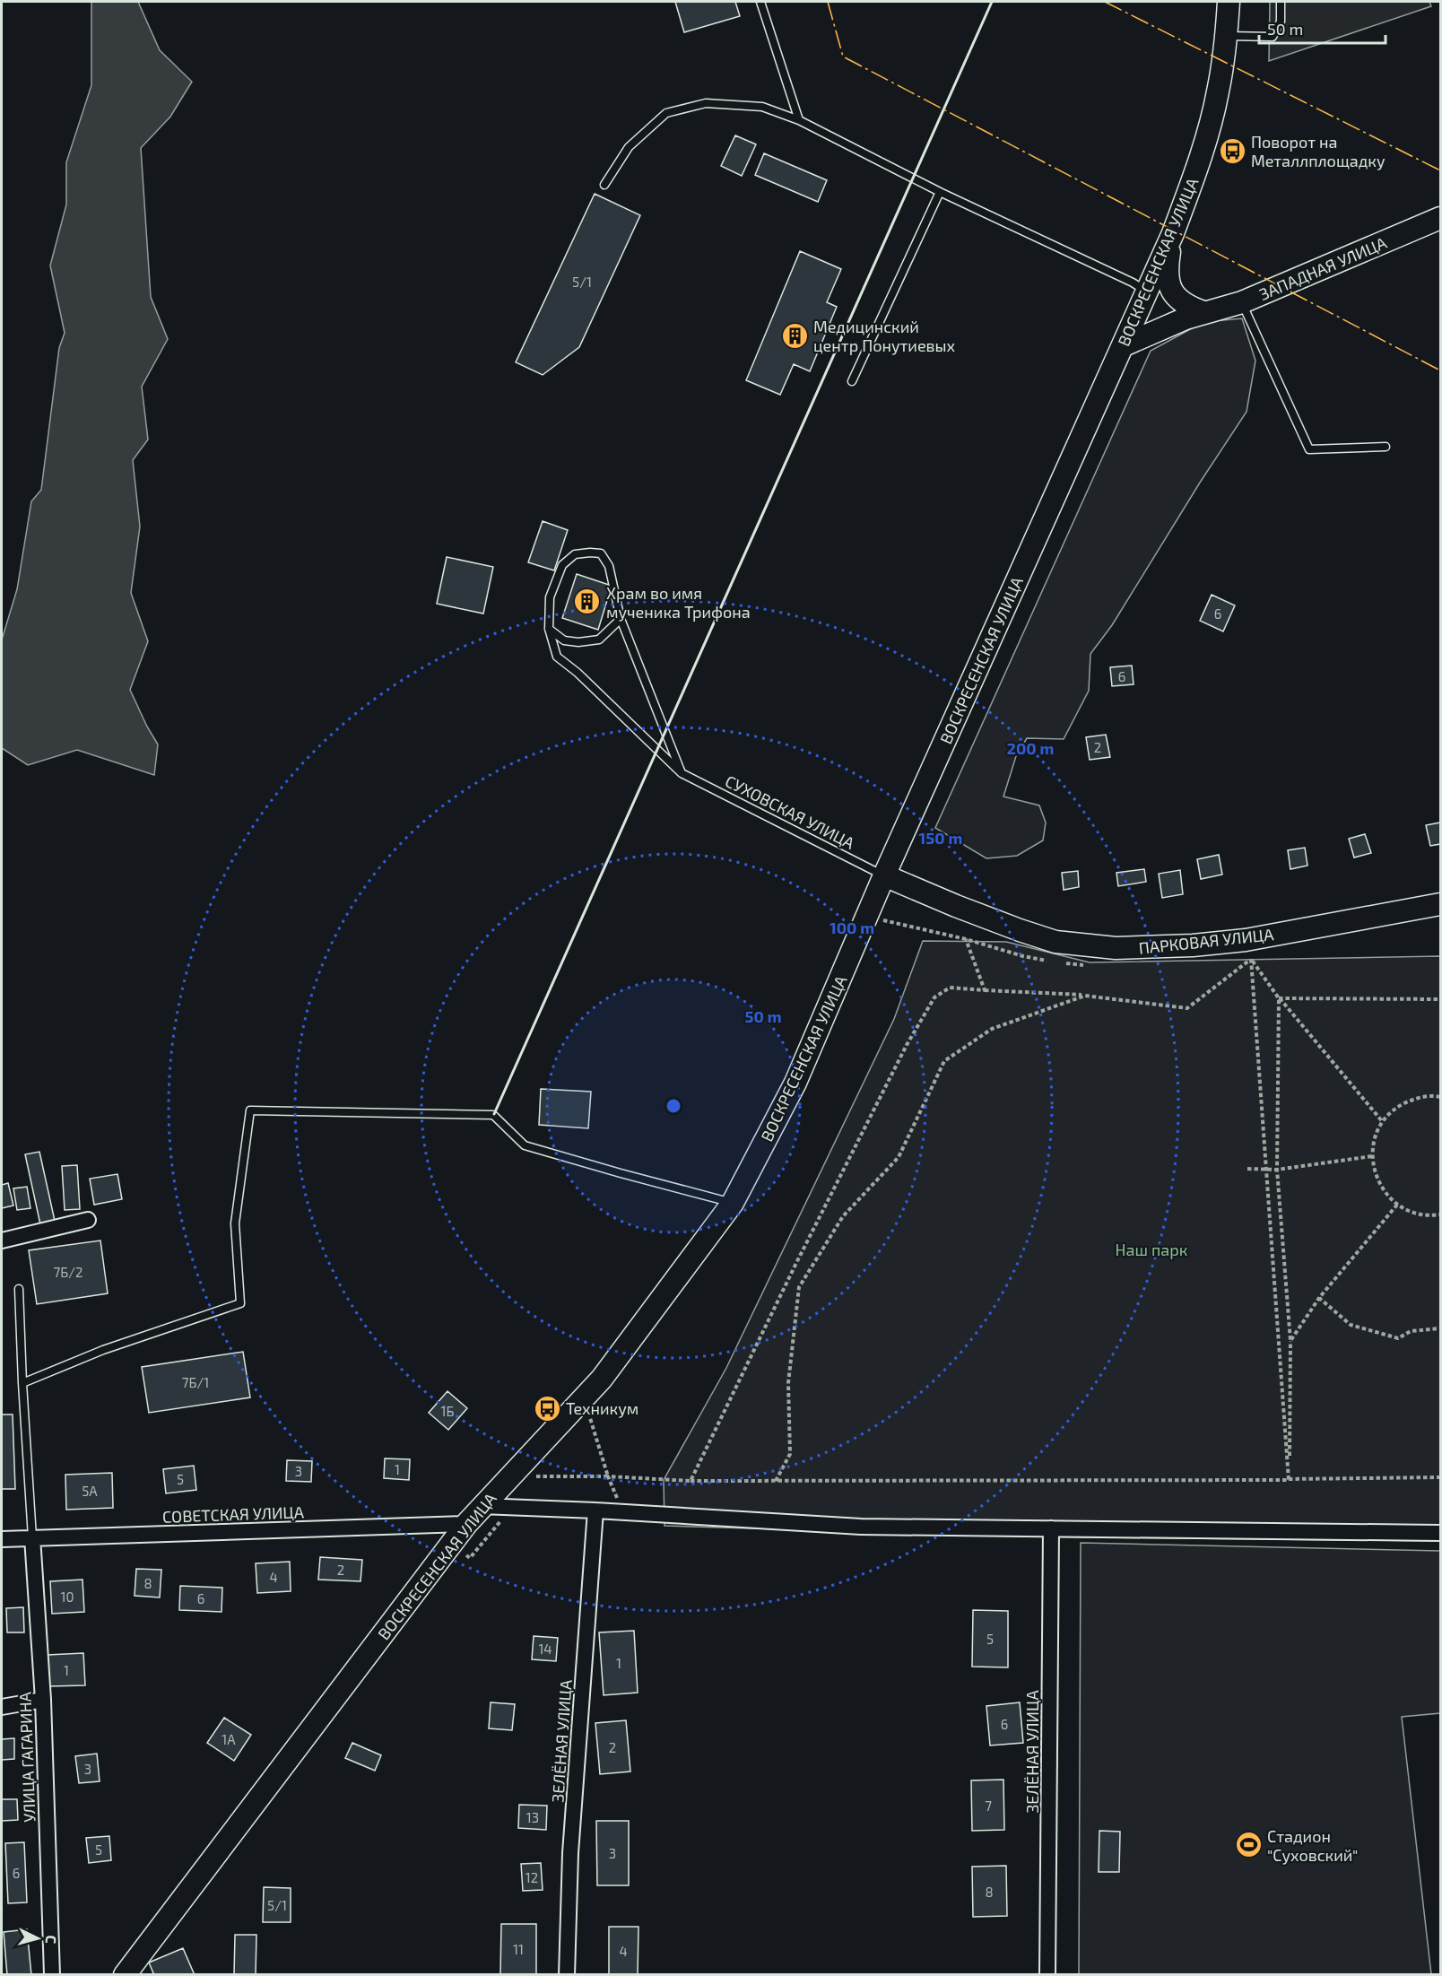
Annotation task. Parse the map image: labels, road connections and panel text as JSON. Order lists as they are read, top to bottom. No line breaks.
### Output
{"streets":{"street":["ВОСКРЕСЕНСКАЯ УЛИЦА","ЗАПАДНАЯ УЛИЦА","ПАРКОВАЯ УЛИЦА","СОВЕТСКАЯ УЛИЦА","ЗЕЛЁНАЯ УЛИЦА","УЛИЦА ГАГАРИНА"],"lane":["СУХОВСКАЯ УЛИЦА"]},"crossings":[["ВОСКРЕСЕНСКАЯ УЛИЦА","СУХОВСКАЯ УЛИЦА"],["ВОСКРЕСЕНСКАЯ УЛИЦА","ПАРКОВАЯ УЛИЦА"],["ВОСКРЕСЕНСКАЯ УЛИЦА","СОВЕТСКАЯ УЛИЦА"],["СУХОВСКАЯ УЛИЦА","ПАРКОВАЯ УЛИЦА"],["СОВЕТСКАЯ УЛИЦА","УЛИЦА ГАГАРИНА"]],"parks":["Наш парк"],"places":{"bus stop":["Поворот на Металлплощадку","Техникум"],"building":["Медицинский центр Понутиевых","Храм во имя мученика Трифона"],"sports":["Стадион \"Суховский\""]},"house_numbers":["5/1","6","6","2","7Б/2","7Б/1","1Б","1","3","5","5А","2","4","8","10","6","5","14","1","1","6","1А","2","3","7","13","5","3","6","12","8","5/1","11","4"],"scale_bar":"50 m","north":"right","rings":["200 m","150 m","100 m","50 m"]}
